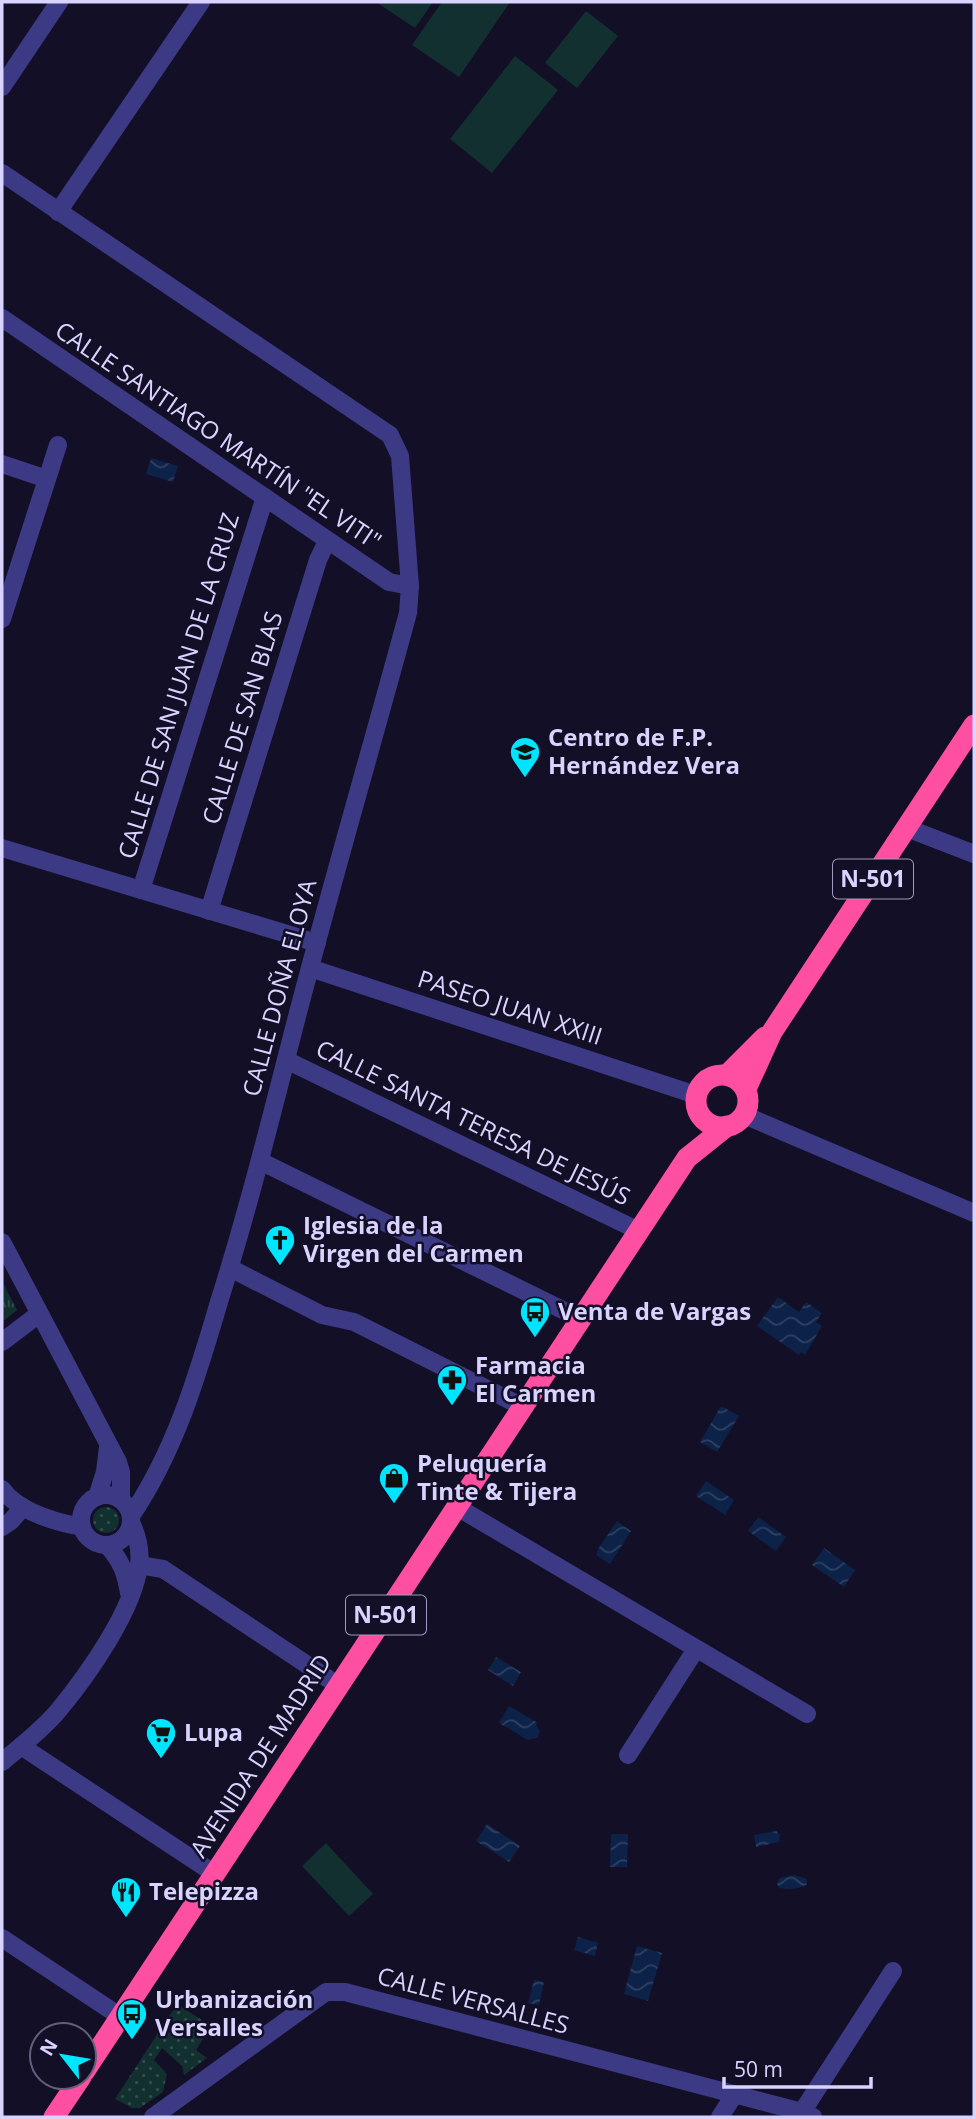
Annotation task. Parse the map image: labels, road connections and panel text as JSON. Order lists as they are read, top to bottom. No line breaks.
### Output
{"streets":{"highway":["N-501","AVENIDA DE MADRID"],"street":["CALLE SANTIAGO MARTÍN \"EL VITI\"","CALLE DE SAN JUAN DE LA CRUZ","CALLE DE SAN BLAS","CALLE DOÑA ELOYA","PASEO JUAN XXIII","CALLE SANTA TERESA DE JESÚS","CALLE VERSALLES"]},"crossings":[["CALLE SANTIAGO MARTÍN \"EL VITI\"","CALLE DE SAN JUAN DE LA CRUZ"],["CALLE SANTIAGO MARTÍN \"EL VITI\"","CALLE DE SAN BLAS"],["CALLE SANTIAGO MARTÍN \"EL VITI\"","CALLE DOÑA ELOYA"],["N-501","PASEO JUAN XXIII"],["N-501","AVENIDA DE MADRID"],["CALLE DOÑA ELOYA","PASEO JUAN XXIII"],["CALLE DOÑA ELOYA","CALLE SANTA TERESA DE JESÚS"],["PASEO JUAN XXIII","AVENIDA DE MADRID"],["CALLE SANTA TERESA DE JESÚS","AVENIDA DE MADRID"]],"places":{"school or university":["Centro de F.P. Hernández Vera"],"church":["Iglesia de la Virgen del Carmen"],"bus stop":["Venta de Vargas","Urbanización Versalles"],"pharmacy":["Farmacia El Carmen"],"shop":["Peluquería Tinte & Tijera"],"supermarket":["Lupa"],"restaurant":["Telepizza"]},"scale_bar":"50 m","north":"top left"}
